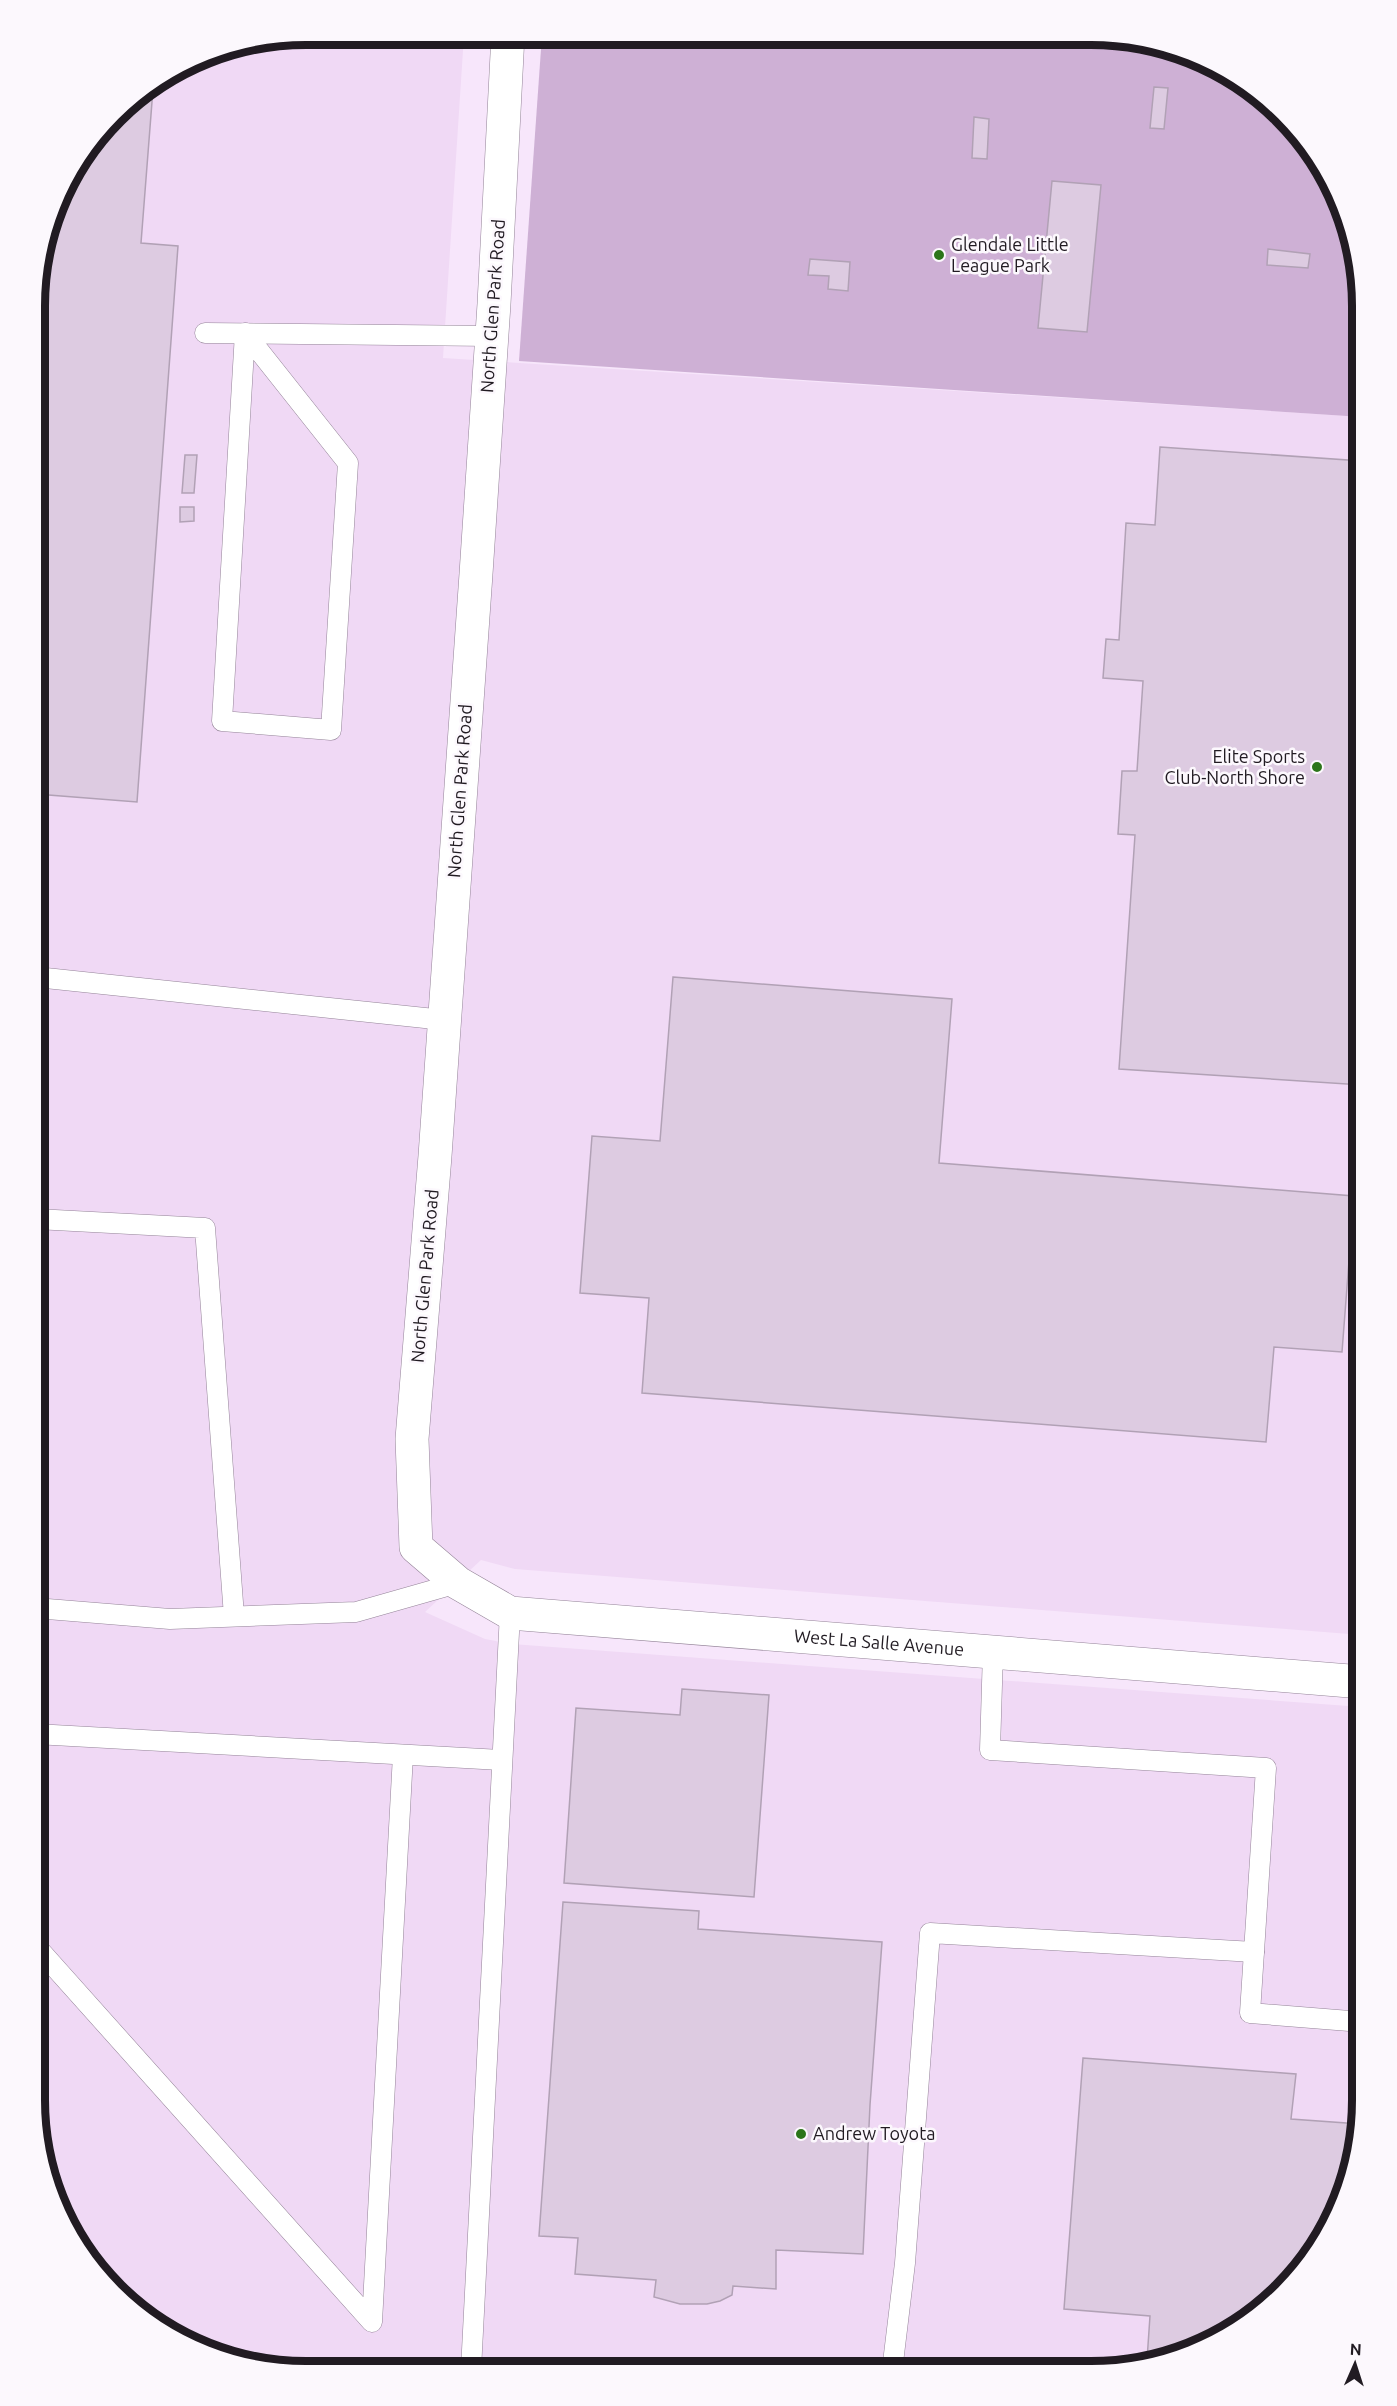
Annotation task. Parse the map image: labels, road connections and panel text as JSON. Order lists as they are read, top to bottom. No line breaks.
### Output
{"streets":{"street":["North Glen Park Road","West La Salle Avenue"]},"crossings":[["North Glen Park Road","West La Salle Avenue"]],"places":["Glendale Little League Park","Elite Sports Club-North Shore","Andrew Toyota"],"north":"top"}
